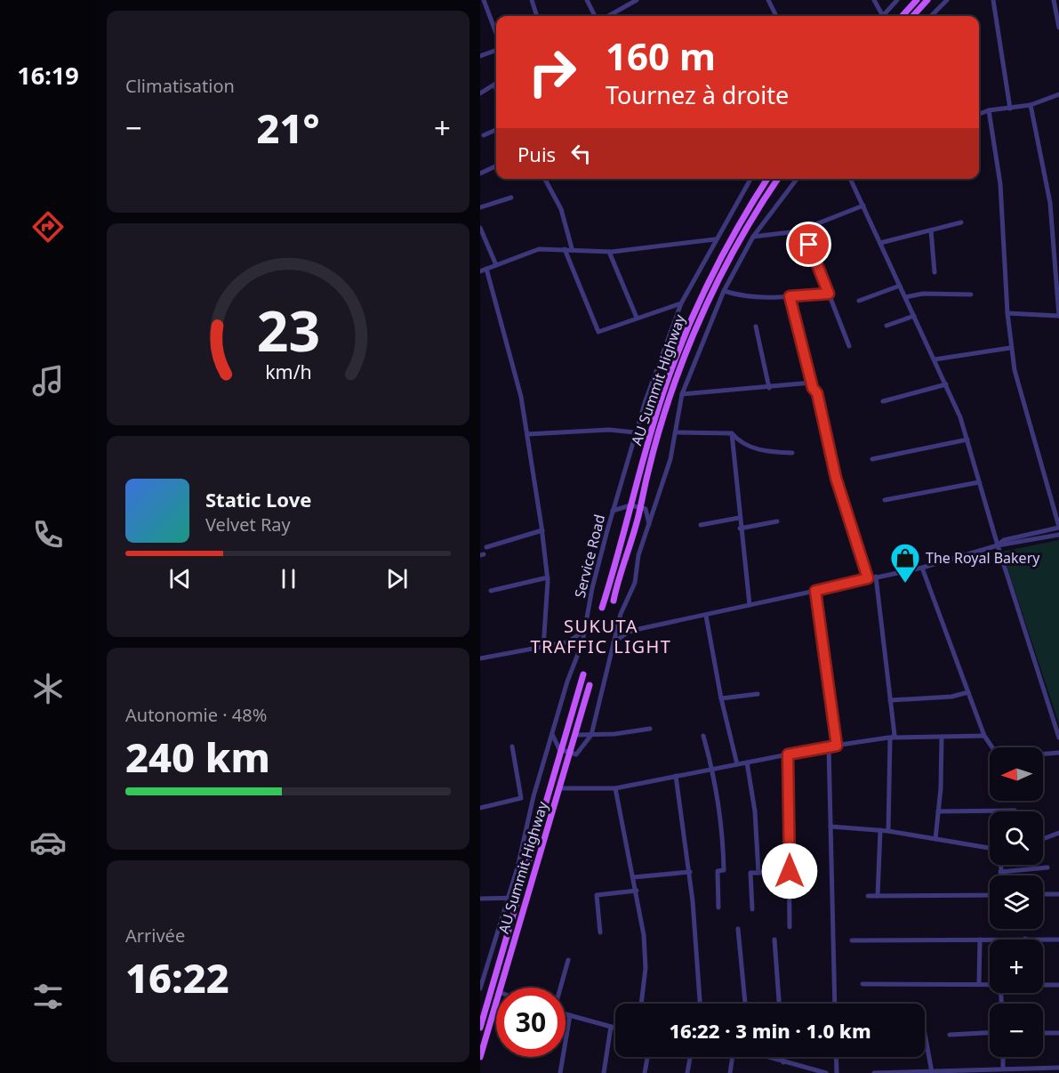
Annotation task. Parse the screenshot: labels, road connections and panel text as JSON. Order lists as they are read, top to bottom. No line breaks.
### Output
{"streets":{"main road":["AU Summit Highway"],"street":["Service Road"]},"districts":["SUKUTA TRAFFIC LIGHT"],"places":{"shop":["The Royal Bakery"]},"north":"left","page":{"tabs":"16:19","tile":["Climatisation",["Autonomie · 48%","240 km"],["Arrivée","16:22"]],"turn":["160 m","Tournez à droite"],"heat":["−","21°","+"],"then":"Puis","song":["Static Love","Velvet Ray"],"map_buttons":["+","−"],"limit":"30","trip":"16:22 · 3 min · 1.0 km","gauge":["23","km/h"]}}
